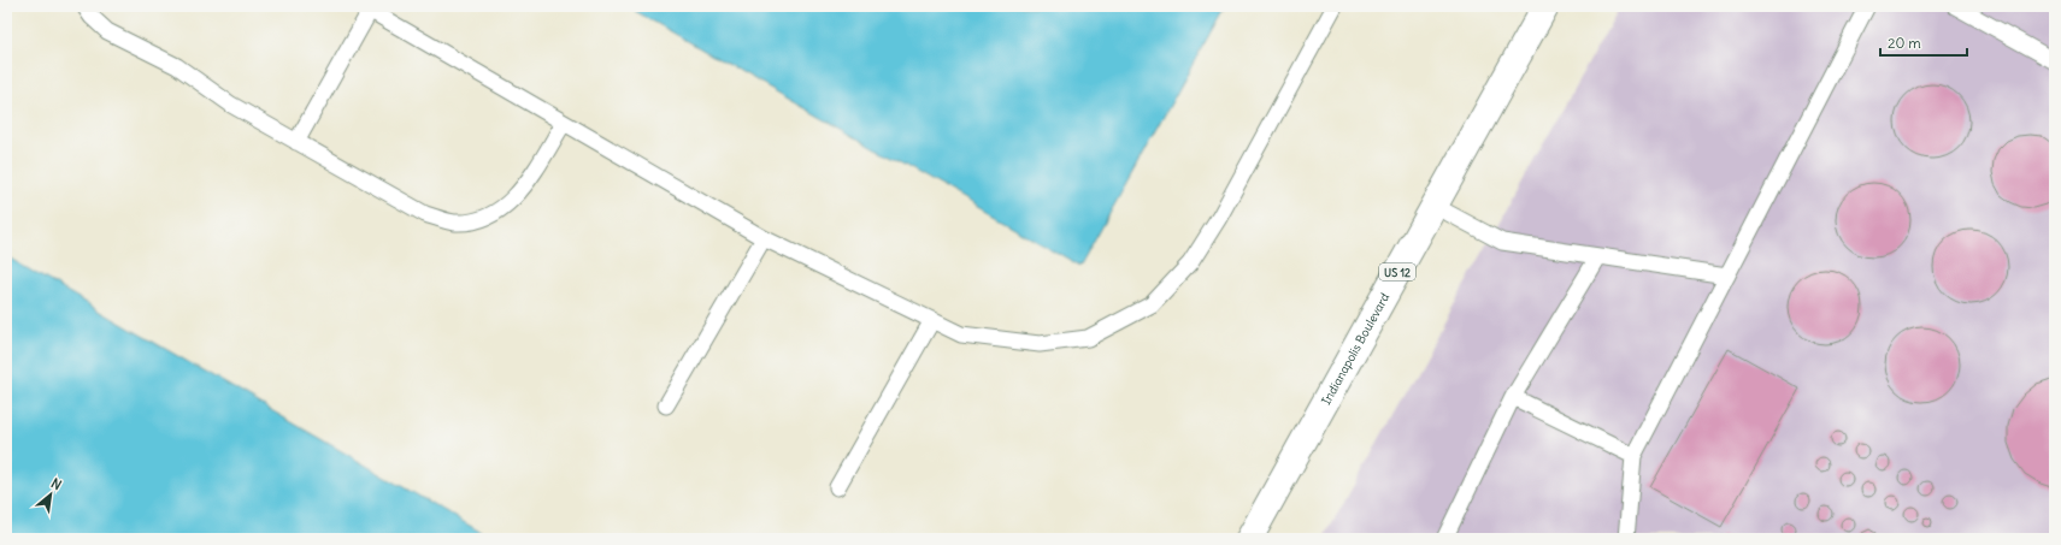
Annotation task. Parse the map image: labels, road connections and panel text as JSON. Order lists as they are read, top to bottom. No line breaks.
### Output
{"streets":{"main road":["US 12","Indianapolis Boulevard"]},"scale_bar":"20 m","north":"top right"}
